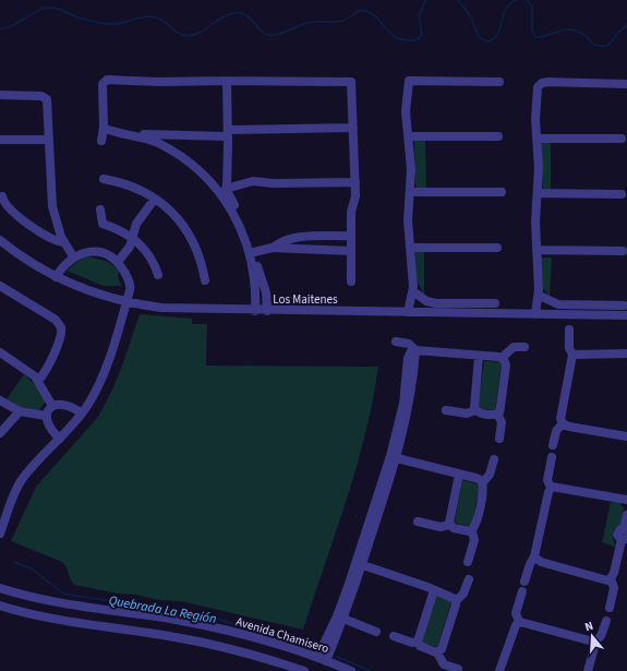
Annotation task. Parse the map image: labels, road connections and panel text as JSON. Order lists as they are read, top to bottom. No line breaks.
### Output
{"streets":{"street":["Los Maitenes","Avenida Chamisero"]},"water":["Quebrada La Región"],"north":"top"}
